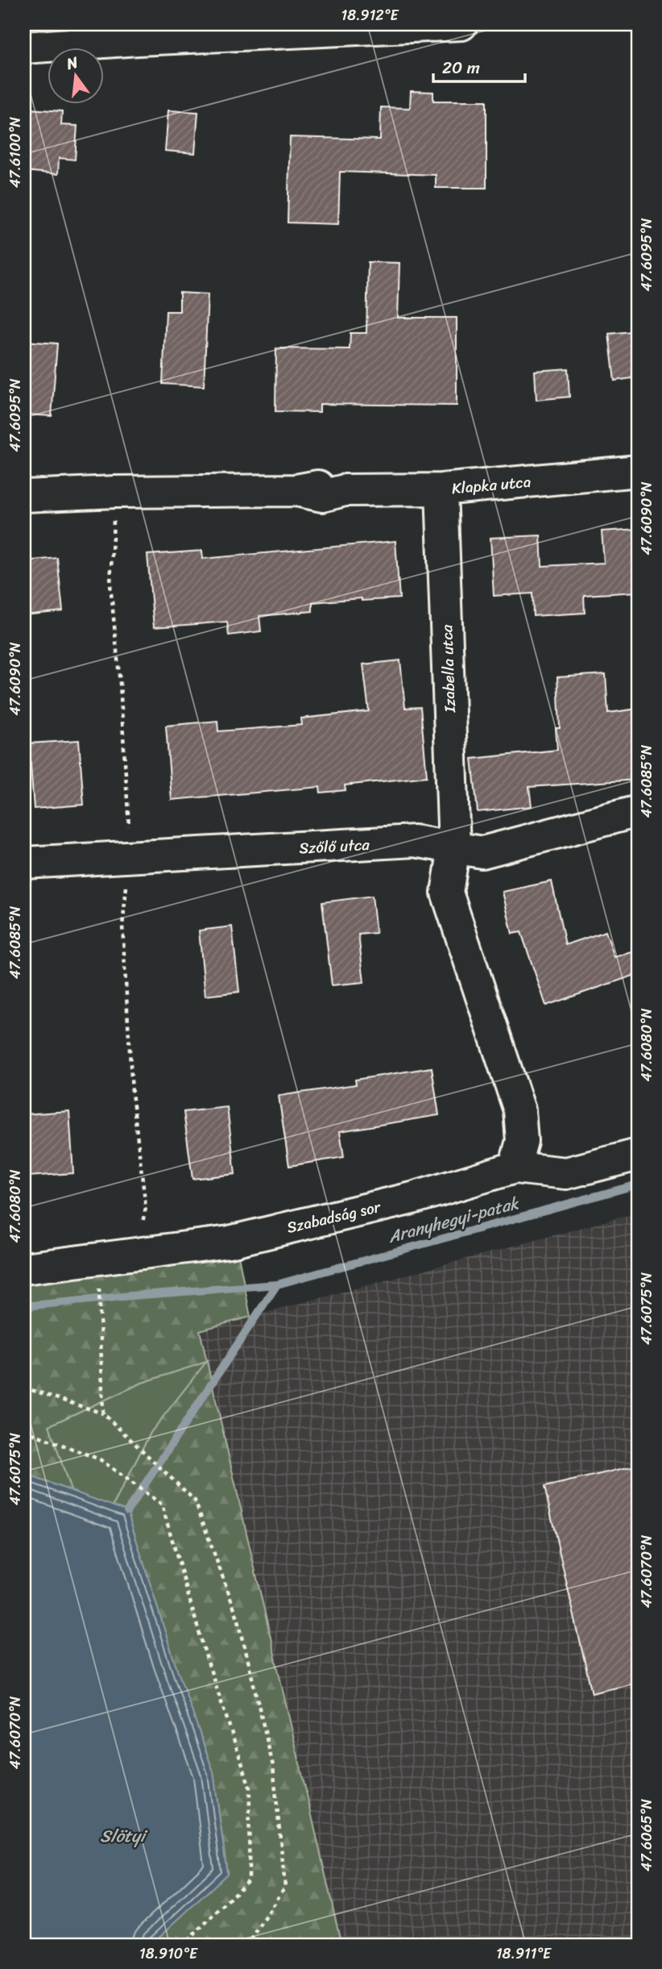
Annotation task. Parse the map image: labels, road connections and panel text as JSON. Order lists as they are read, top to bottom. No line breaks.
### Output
{"streets":{"street":["Klapka utca","Izabella utca","Szőlő utca","Szabadság sor"]},"crossings":[["Klapka utca","Izabella utca"],["Izabella utca","Szőlő utca"],["Izabella utca","Szabadság sor"]],"water":["Aranyhegyi-patak","Slötyi"],"scale_bar":"20 m","north":"top","coordinates":["18.912°E","47.6100°N","47.6095°N","47.6090°N","47.6085°N","47.6080°N","47.6075°N","47.6070°N","47.6065°N","18.910°E","18.911°E"]}
